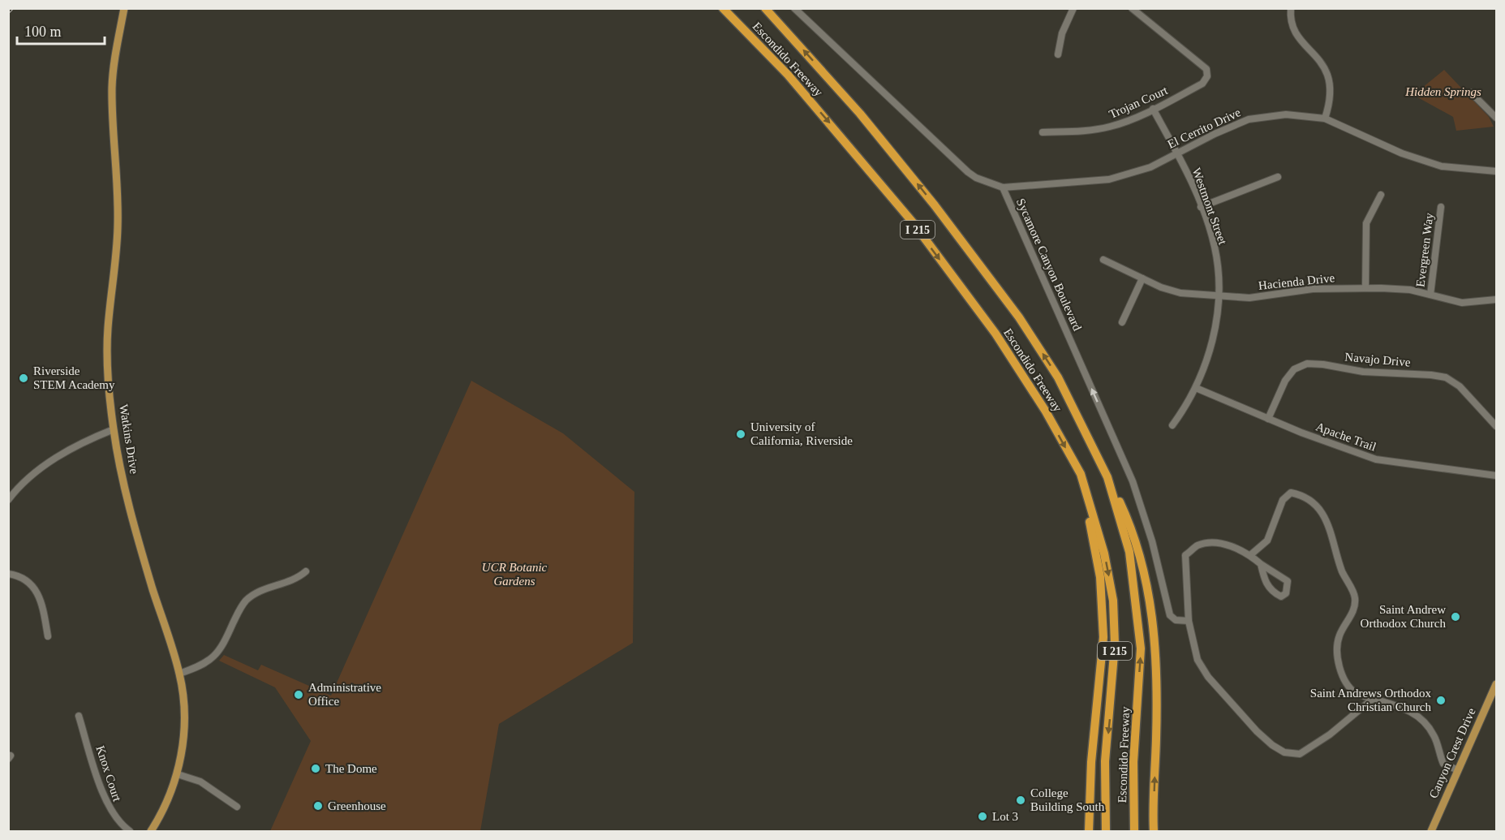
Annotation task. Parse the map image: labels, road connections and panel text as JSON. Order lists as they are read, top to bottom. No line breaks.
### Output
{"streets":{"highway":["Escondido Freeway","I 215"],"main road":["Watkins Drive","Canyon Crest Drive"],"street":["Trojan Court","El Cerrito Drive","Westmont Street","Evergreen Way","Sycamore Canyon Boulevard","Hacienda Drive","Navajo Drive","Apache Trail","Knox Court"]},"crossings":[["Trojan Court","Westmont Street"],["El Cerrito Drive","Westmont Street"],["El Cerrito Drive","Sycamore Canyon Boulevard"],["Westmont Street","Hacienda Drive"],["Westmont Street","Apache Trail"],["Evergreen Way","Hacienda Drive"],["Navajo Drive","Apache Trail"]],"one_way":["Sycamore Canyon Boulevard"],"parks":["Hidden Springs","UCR Botanic Gardens"],"places":["Riverside STEM Academy","University of California, Riverside","Saint Andrew Orthodox Church","Administrative Office","Saint Andrews Orthodox Christian Church","The Dome","College Building South","Greenhouse","Lot 3"],"scale_bar":"100 m"}
